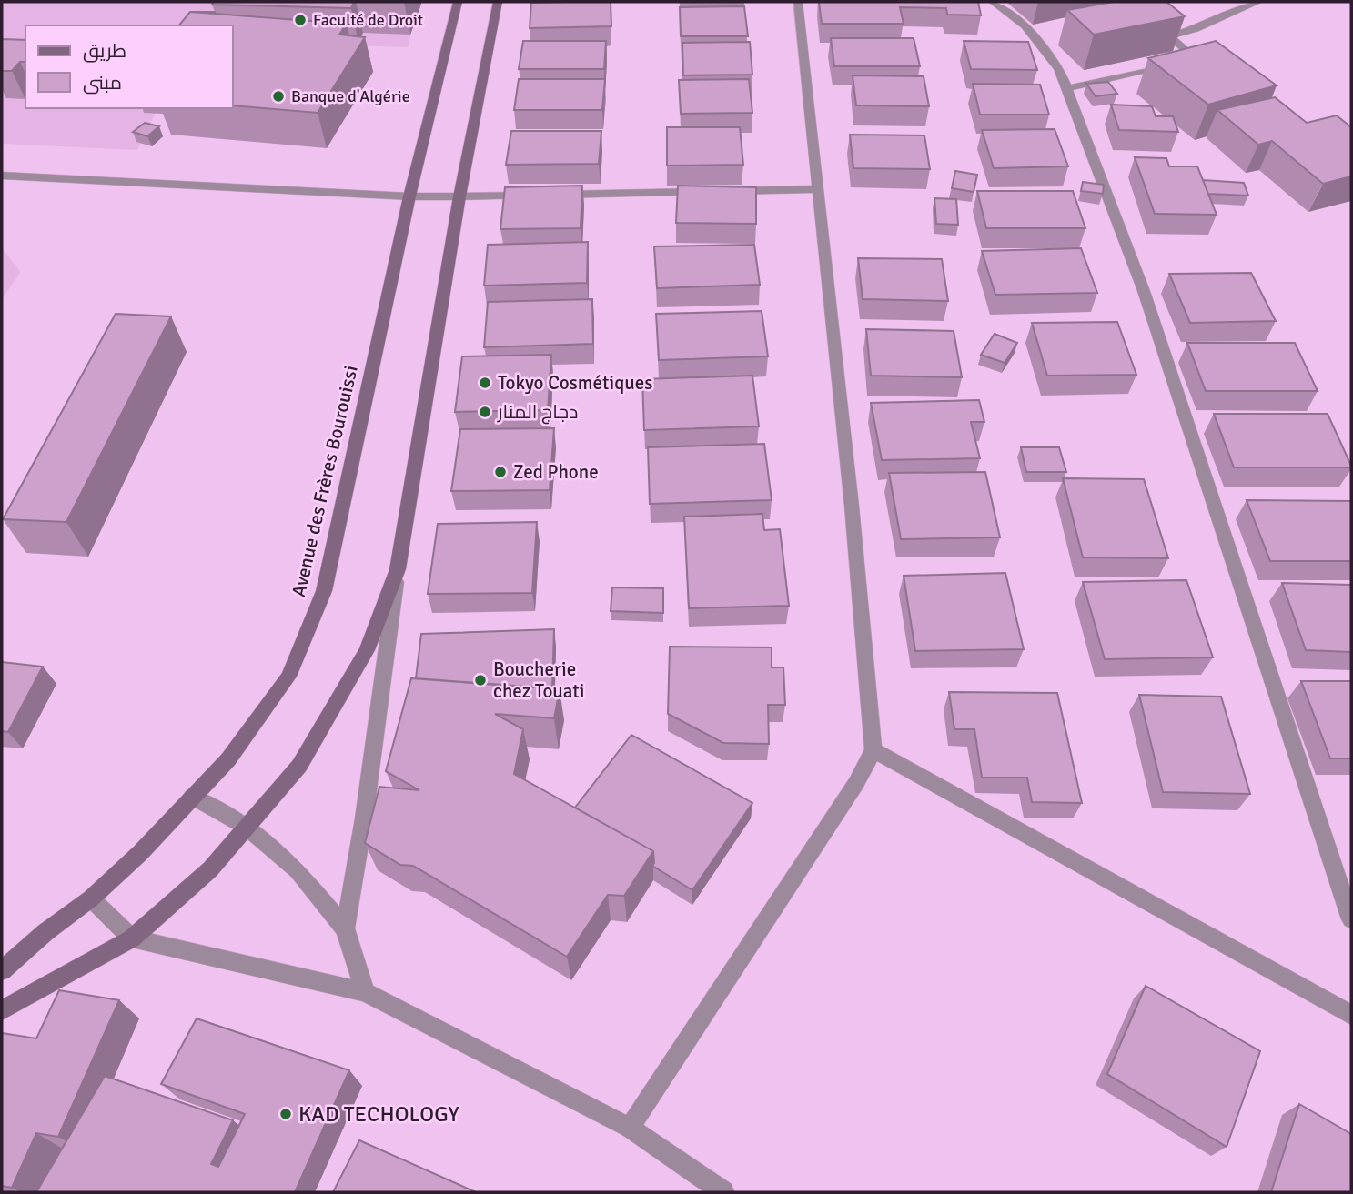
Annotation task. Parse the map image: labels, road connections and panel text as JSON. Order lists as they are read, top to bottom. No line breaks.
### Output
{"streets":{"main road":["Avenue des Frères Bourouissi"]},"places":["Faculté de Droit","Banque d'Algérie","Tokyo Cosmétiques","دجاج المنار","Zed Phone","Boucherie chez Touati","KAD TECHOLOGY"],"legend":["طريق","مبنى"]}
